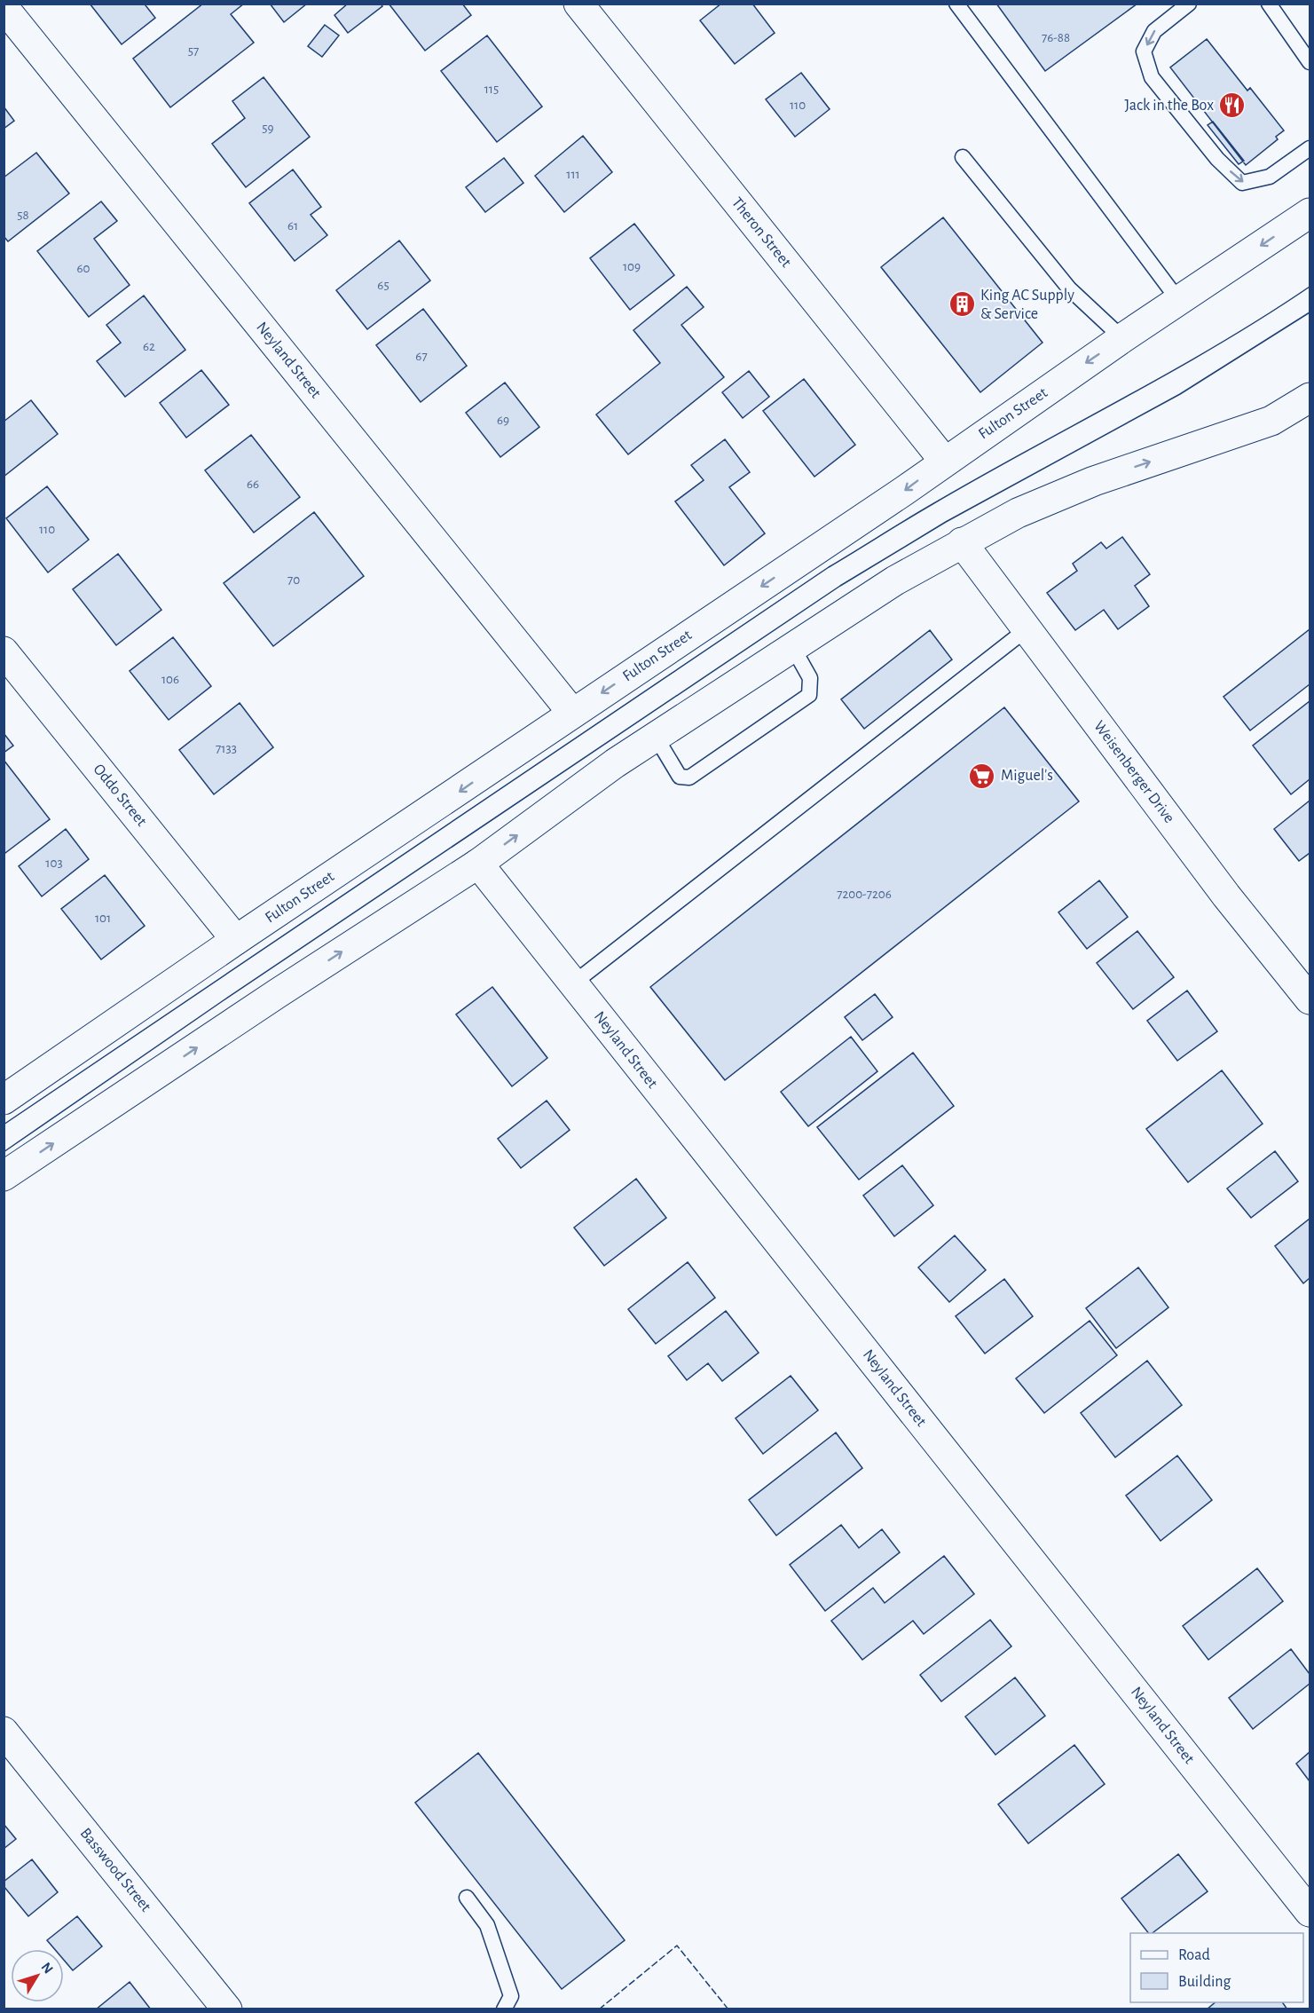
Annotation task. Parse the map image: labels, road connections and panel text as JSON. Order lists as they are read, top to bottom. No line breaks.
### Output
{"streets":{"street":["Theron Street","Neyland Street","Fulton Street","Weisenberger Drive","Oddo Street","Basswood Street"]},"crossings":[["Theron Street","Fulton Street"],["Neyland Street","Fulton Street"],["Fulton Street","Oddo Street"]],"places":{"restaurant":["Jack in the Box"],"building":["King AC Supply & Service"],"supermarket":["Miguel's"]},"house_numbers":["76-88","57","115","110","59","111","58","61","109","60","65","62","67","69","66","110","70","106","7133","103","7200-7206","101"],"legend":["Road","Building"],"north":"top right"}
